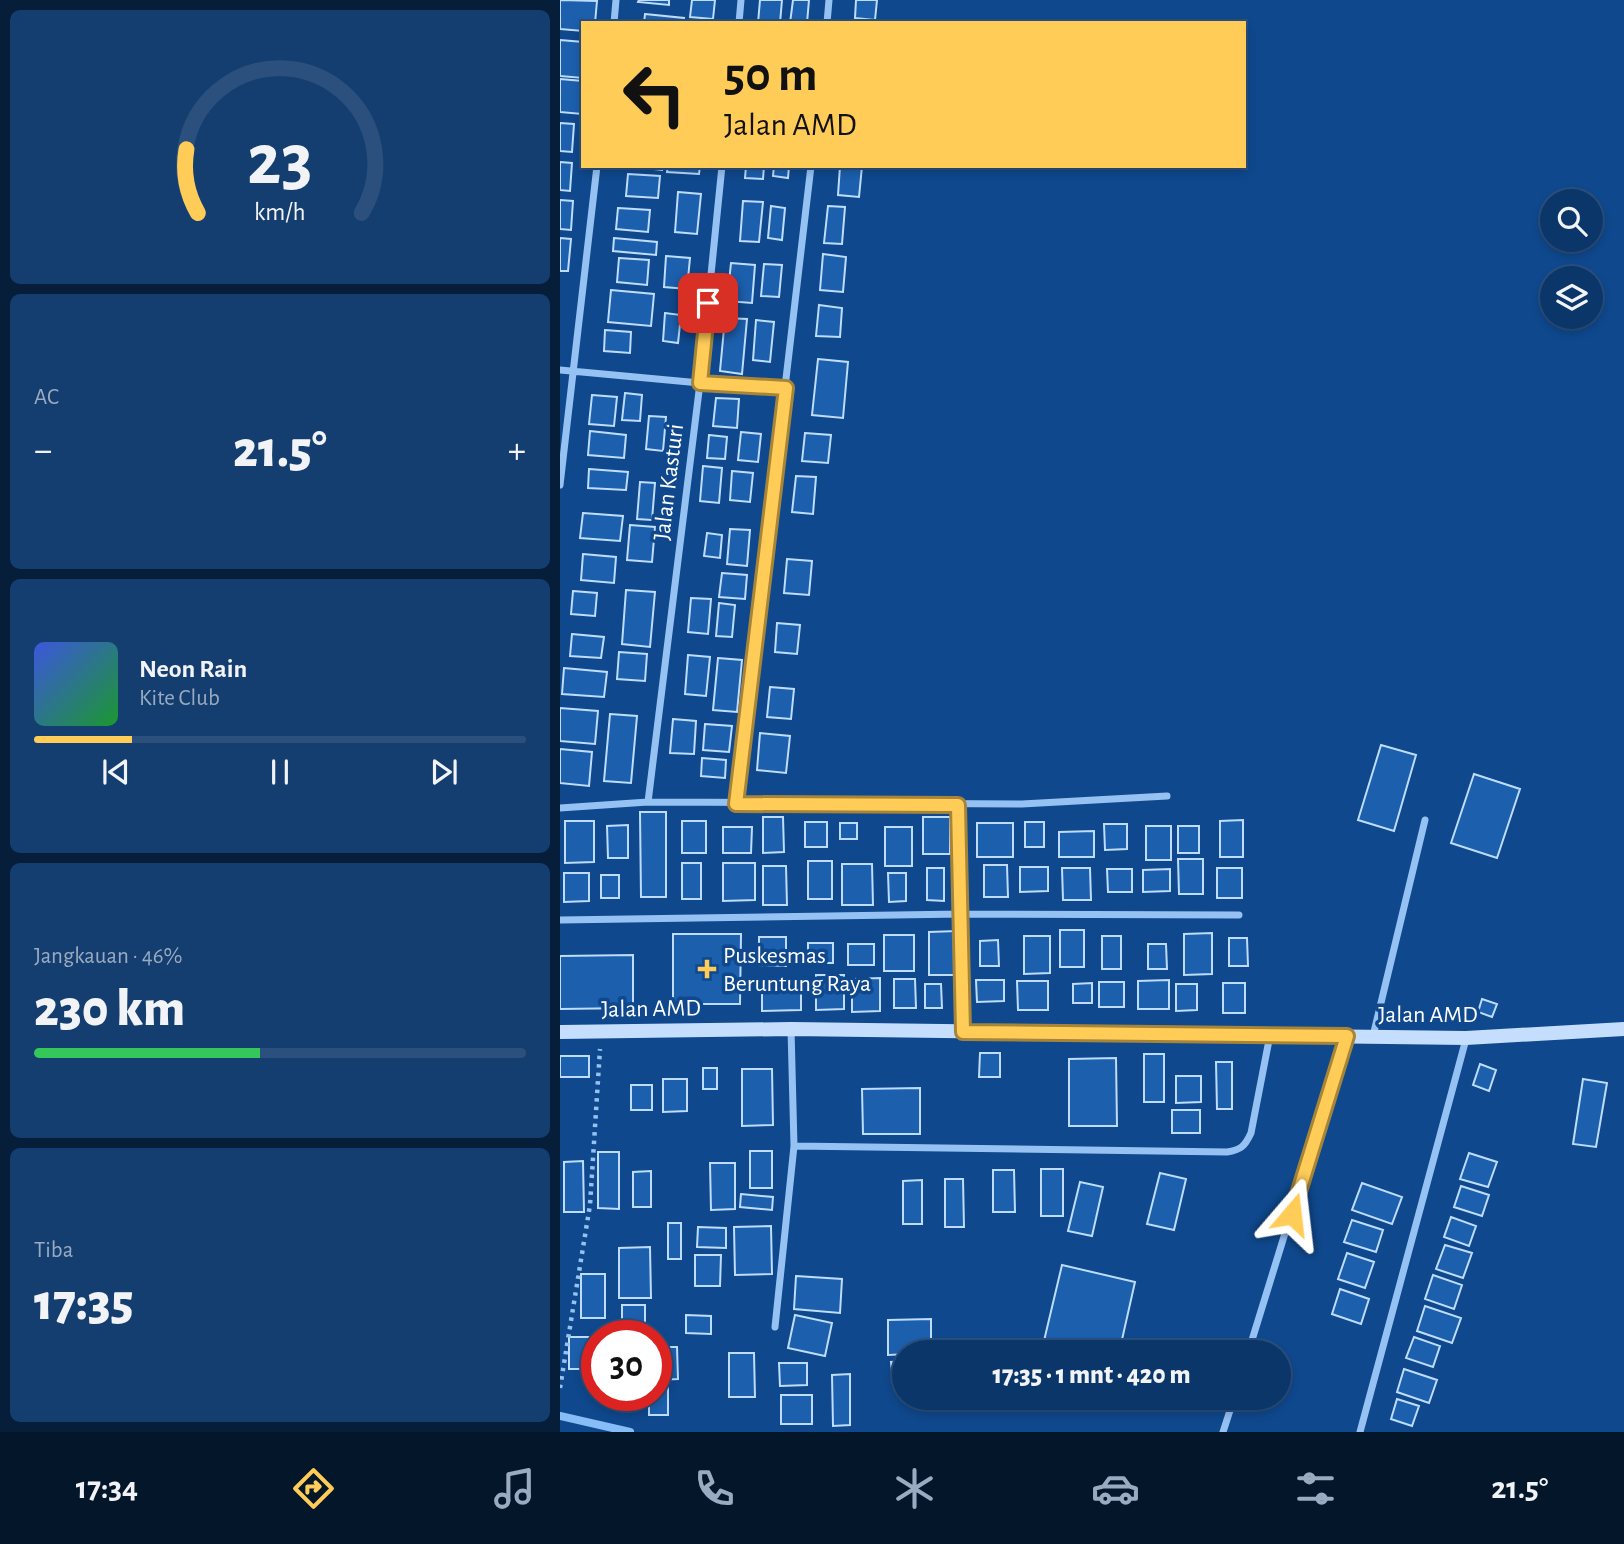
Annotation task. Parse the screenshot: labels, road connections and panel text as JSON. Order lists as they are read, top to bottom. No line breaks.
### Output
{"streets":{"street":["Jalan Kasturi","Jalan AMD"]},"places":{"health":["Puskesmas Beruntung Raya"]},"page":{"turn":["50 m","Jalan AMD"],"tile":["AC",["Jangkauan · 46%","230 km"],["Tiba","17:35"]],"heat":["−","21.5°","+"],"song":["Neon Rain","Kite Club"],"limit":"30","trip":"17:35 · 1 mnt · 420 m","tabs":["17:34","21.5°"],"gauge":["23","km/h"]}}
